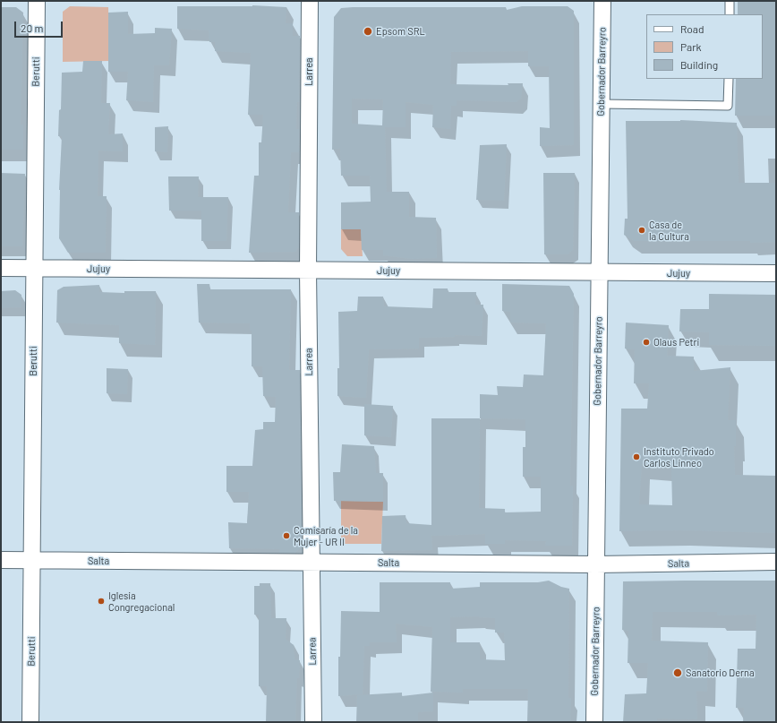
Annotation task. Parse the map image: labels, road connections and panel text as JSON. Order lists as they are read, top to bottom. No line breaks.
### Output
{"streets":{"street":["Berutti","Larrea","Gobernador Barreyro","Jujuy","Salta"]},"crossings":[["Berutti","Jujuy"],["Berutti","Salta"],["Larrea","Jujuy"],["Larrea","Salta"],["Gobernador Barreyro","Jujuy"],["Gobernador Barreyro","Salta"]],"places":["Epsom SRL","Casa de la Cultura","Olaus Petri","Instituto Privado Carlos Linneo","Comisaría de la Mujer - UR II","Iglesia Congregacional","Sanatorio Derna"],"legend":["Road","Park","Building"],"scale_bar":"20 m"}
